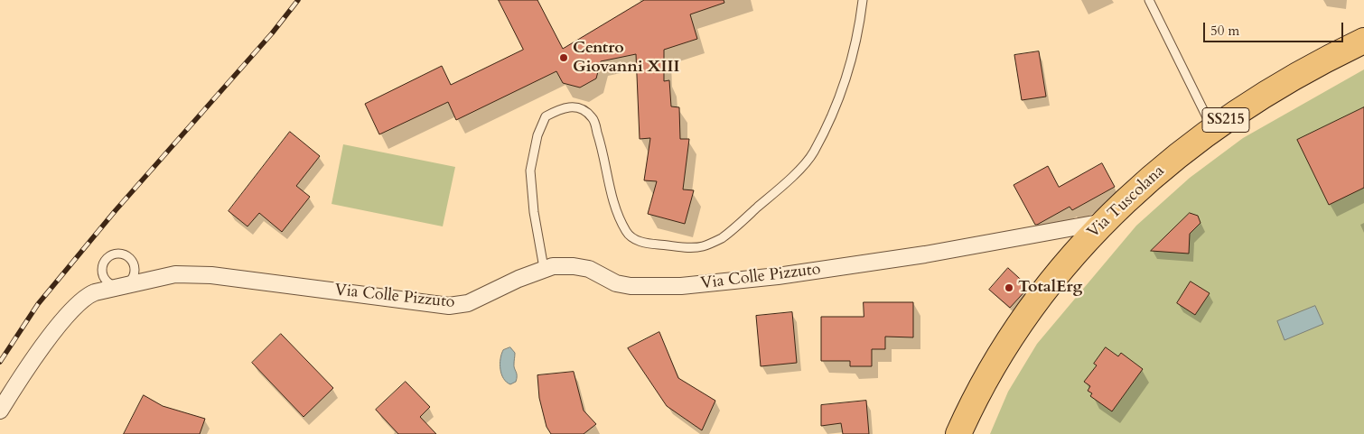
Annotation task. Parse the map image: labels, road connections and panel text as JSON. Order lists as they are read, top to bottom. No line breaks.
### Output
{"streets":{"main road":["SS215","Via Tuscolana"],"street":["Via Colle Pizzuto"]},"crossings":[["Via Tuscolana","Via Colle Pizzuto"]],"places":["Centro Giovanni XIII","TotalErg"],"scale_bar":"50 m"}
